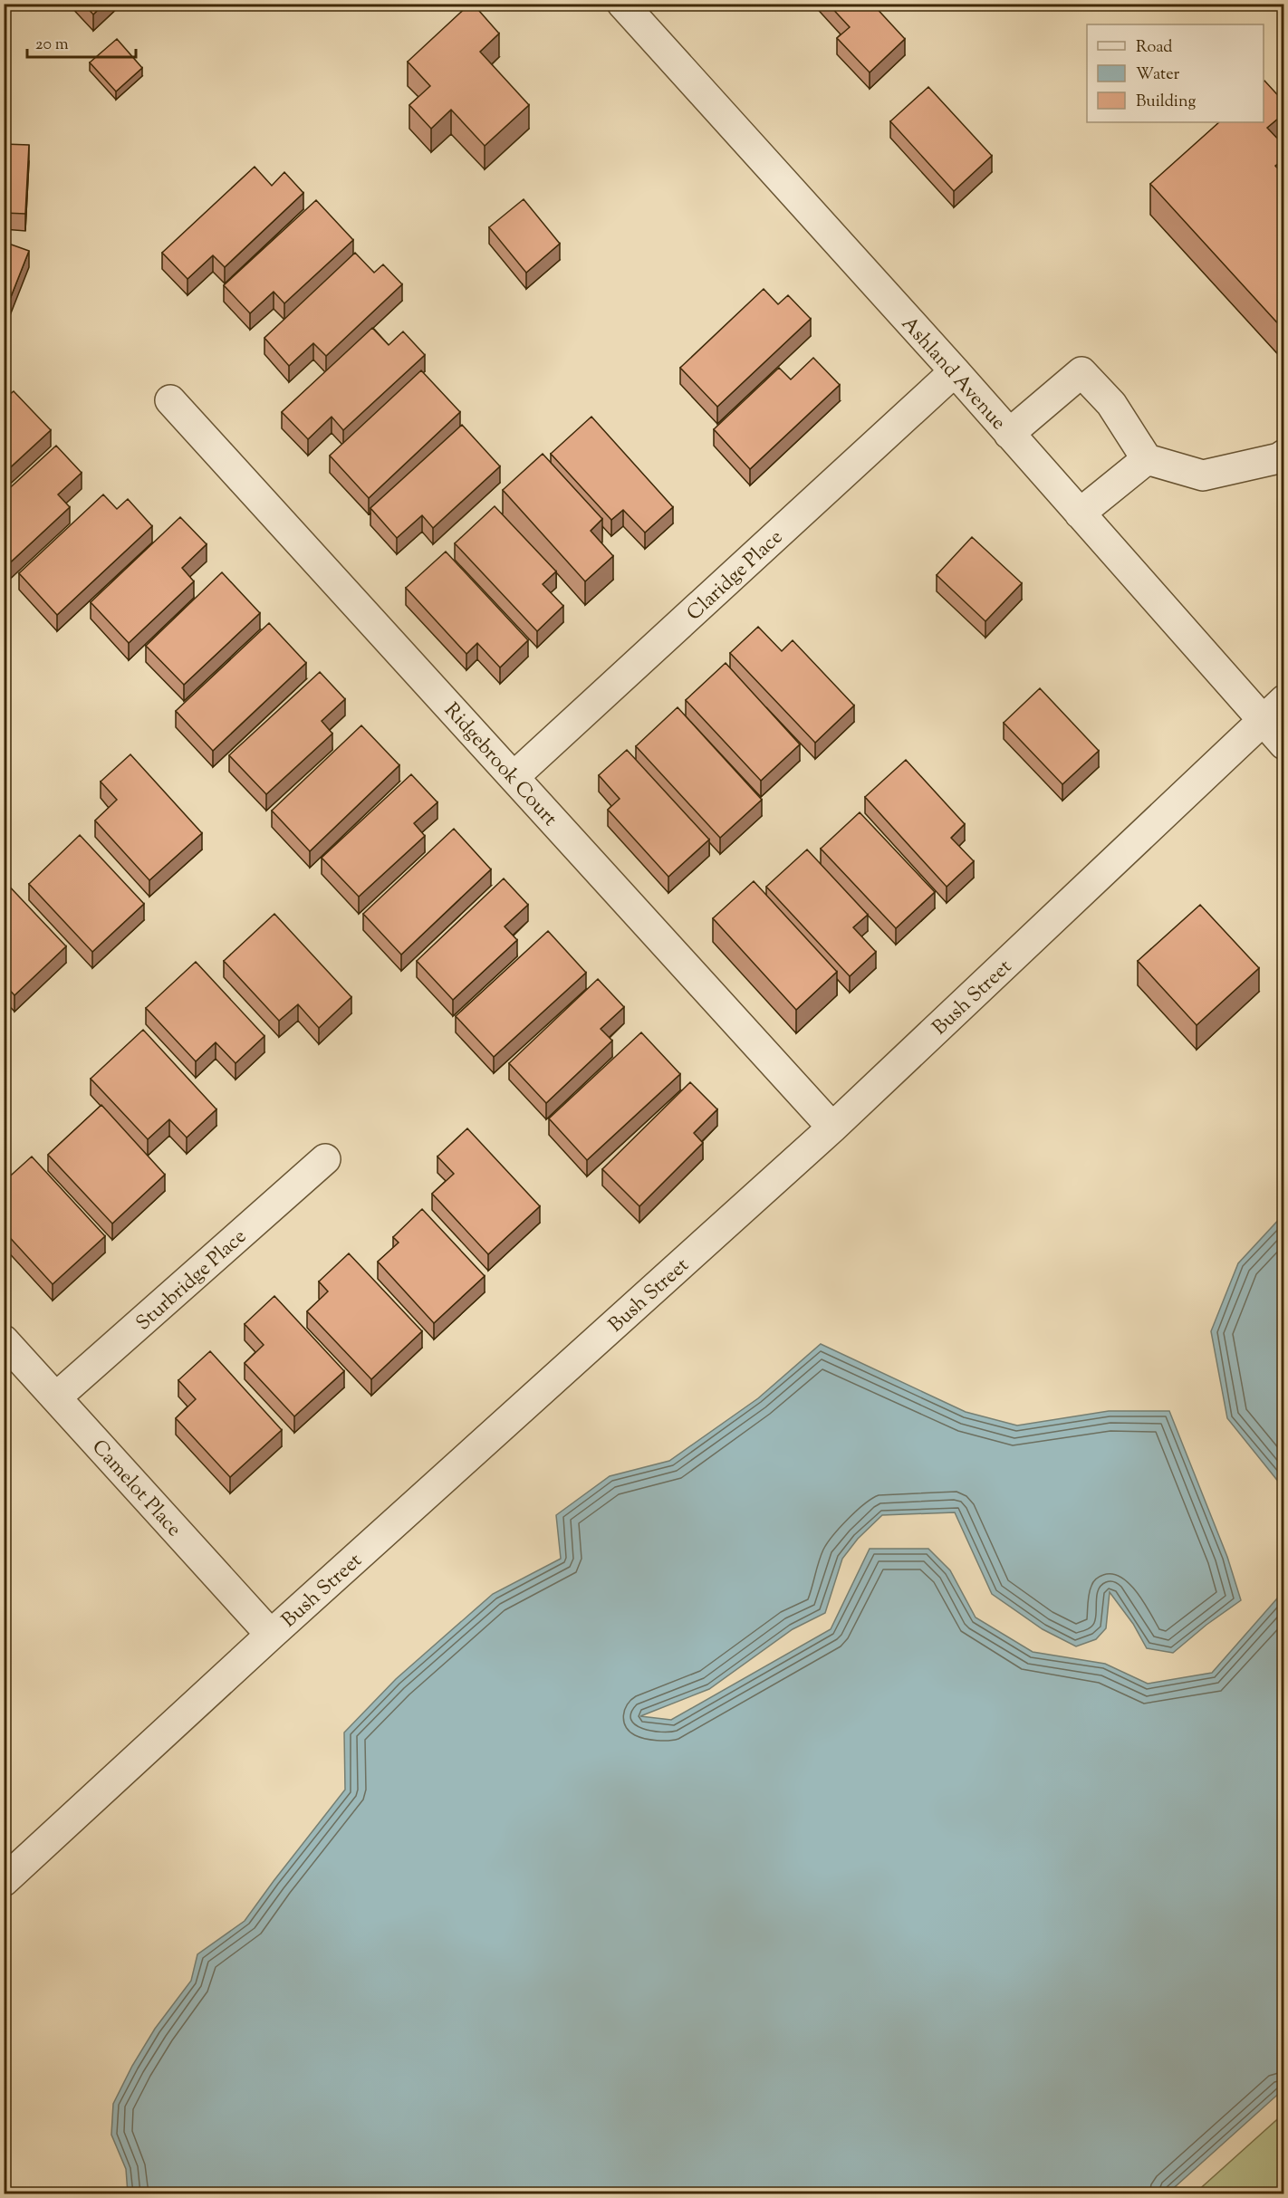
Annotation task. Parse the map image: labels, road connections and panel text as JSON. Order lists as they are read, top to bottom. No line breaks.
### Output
{"streets":{"street":["Ashland Avenue","Claridge Place","Ridgebrook Court","Bush Street","Sturbridge Place","Camelot Place"]},"crossings":[["Ashland Avenue","Claridge Place"],["Ashland Avenue","Bush Street"],["Claridge Place","Ridgebrook Court"],["Ridgebrook Court","Bush Street"],["Bush Street","Camelot Place"],["Sturbridge Place","Camelot Place"]],"legend":["Road","Water","Building"],"scale_bar":"20 m"}
